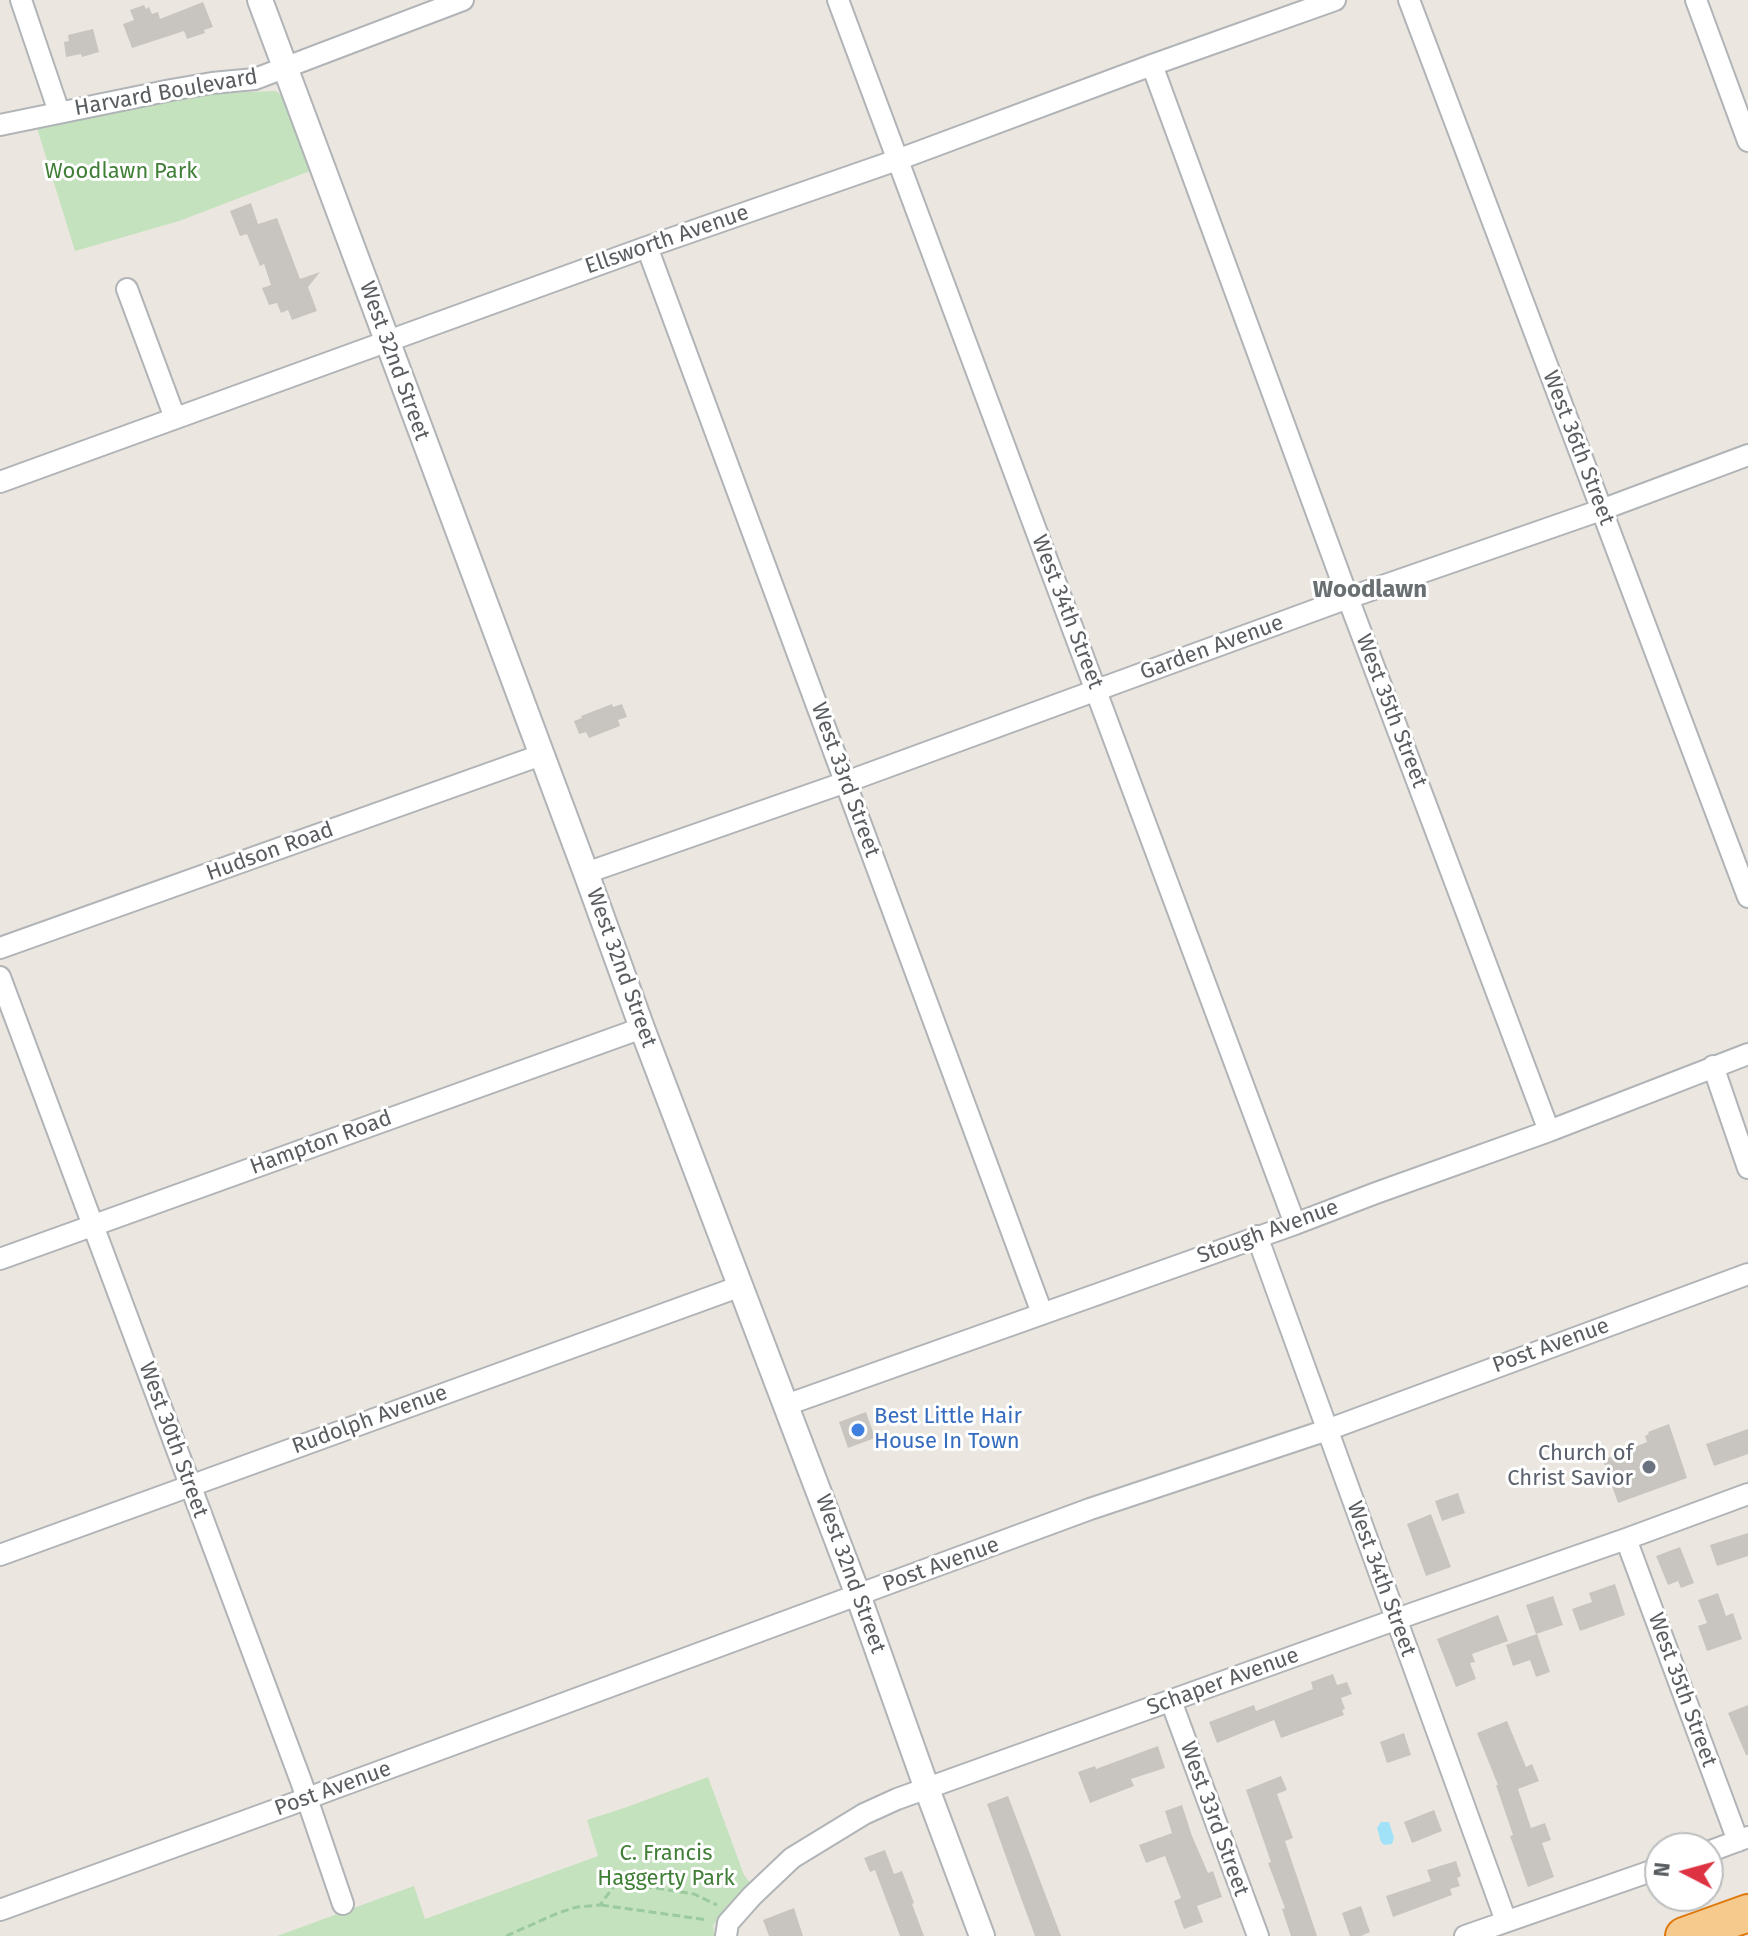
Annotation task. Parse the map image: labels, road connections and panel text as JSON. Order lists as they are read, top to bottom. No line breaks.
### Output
{"streets":{"street":["Harvard Boulevard","Ellsworth Avenue","West 32nd Street","West 36th Street","West 34th Street","Garden Avenue","West 35th Street","West 33rd Street","Hudson Road","Hampton Road","Stough Avenue","Post Avenue","Rudolph Avenue","West 30th Street","Schaper Avenue"]},"crossings":[["Harvard Boulevard","West 32nd Street"],["Ellsworth Avenue","West 32nd Street"],["Ellsworth Avenue","West 34th Street"],["Ellsworth Avenue","West 35th Street"],["Ellsworth Avenue","West 33rd Street"],["West 32nd Street","Garden Avenue"],["West 32nd Street","Hudson Road"],["West 32nd Street","Hampton Road"],["West 32nd Street","Stough Avenue"],["West 32nd Street","Post Avenue"],["West 32nd Street","Rudolph Avenue"],["West 32nd Street","Schaper Avenue"],["West 36th Street","Garden Avenue"],["West 34th Street","Garden Avenue"],["West 34th Street","Stough Avenue"],["West 34th Street","Post Avenue"],["West 34th Street","Schaper Avenue"],["Garden Avenue","West 35th Street"],["Garden Avenue","West 33rd Street"],["West 35th Street","Stough Avenue"],["West 35th Street","Schaper Avenue"],["West 33rd Street","Stough Avenue"],["West 33rd Street","Schaper Avenue"],["Hampton Road","West 30th Street"],["Post Avenue","West 30th Street"],["Rudolph Avenue","West 30th Street"]],"districts":["Woodlawn"],"parks":["Woodlawn Park","C. Francis Haggerty Park"],"places":["Best Little Hair House In Town","Church of Christ Savior"],"north":"left"}
